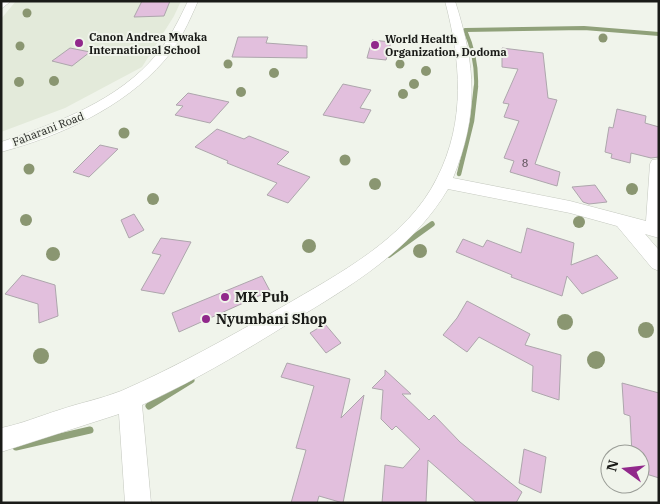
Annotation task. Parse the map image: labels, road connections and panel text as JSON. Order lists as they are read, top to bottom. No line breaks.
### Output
{"streets":{"street":["Faharani Road"]},"places":["Canon Andrea Mwaka International School","World Health Organization, Dodoma","MK Pub","Nyumbani Shop"],"house_numbers":["8"],"north":"left"}
